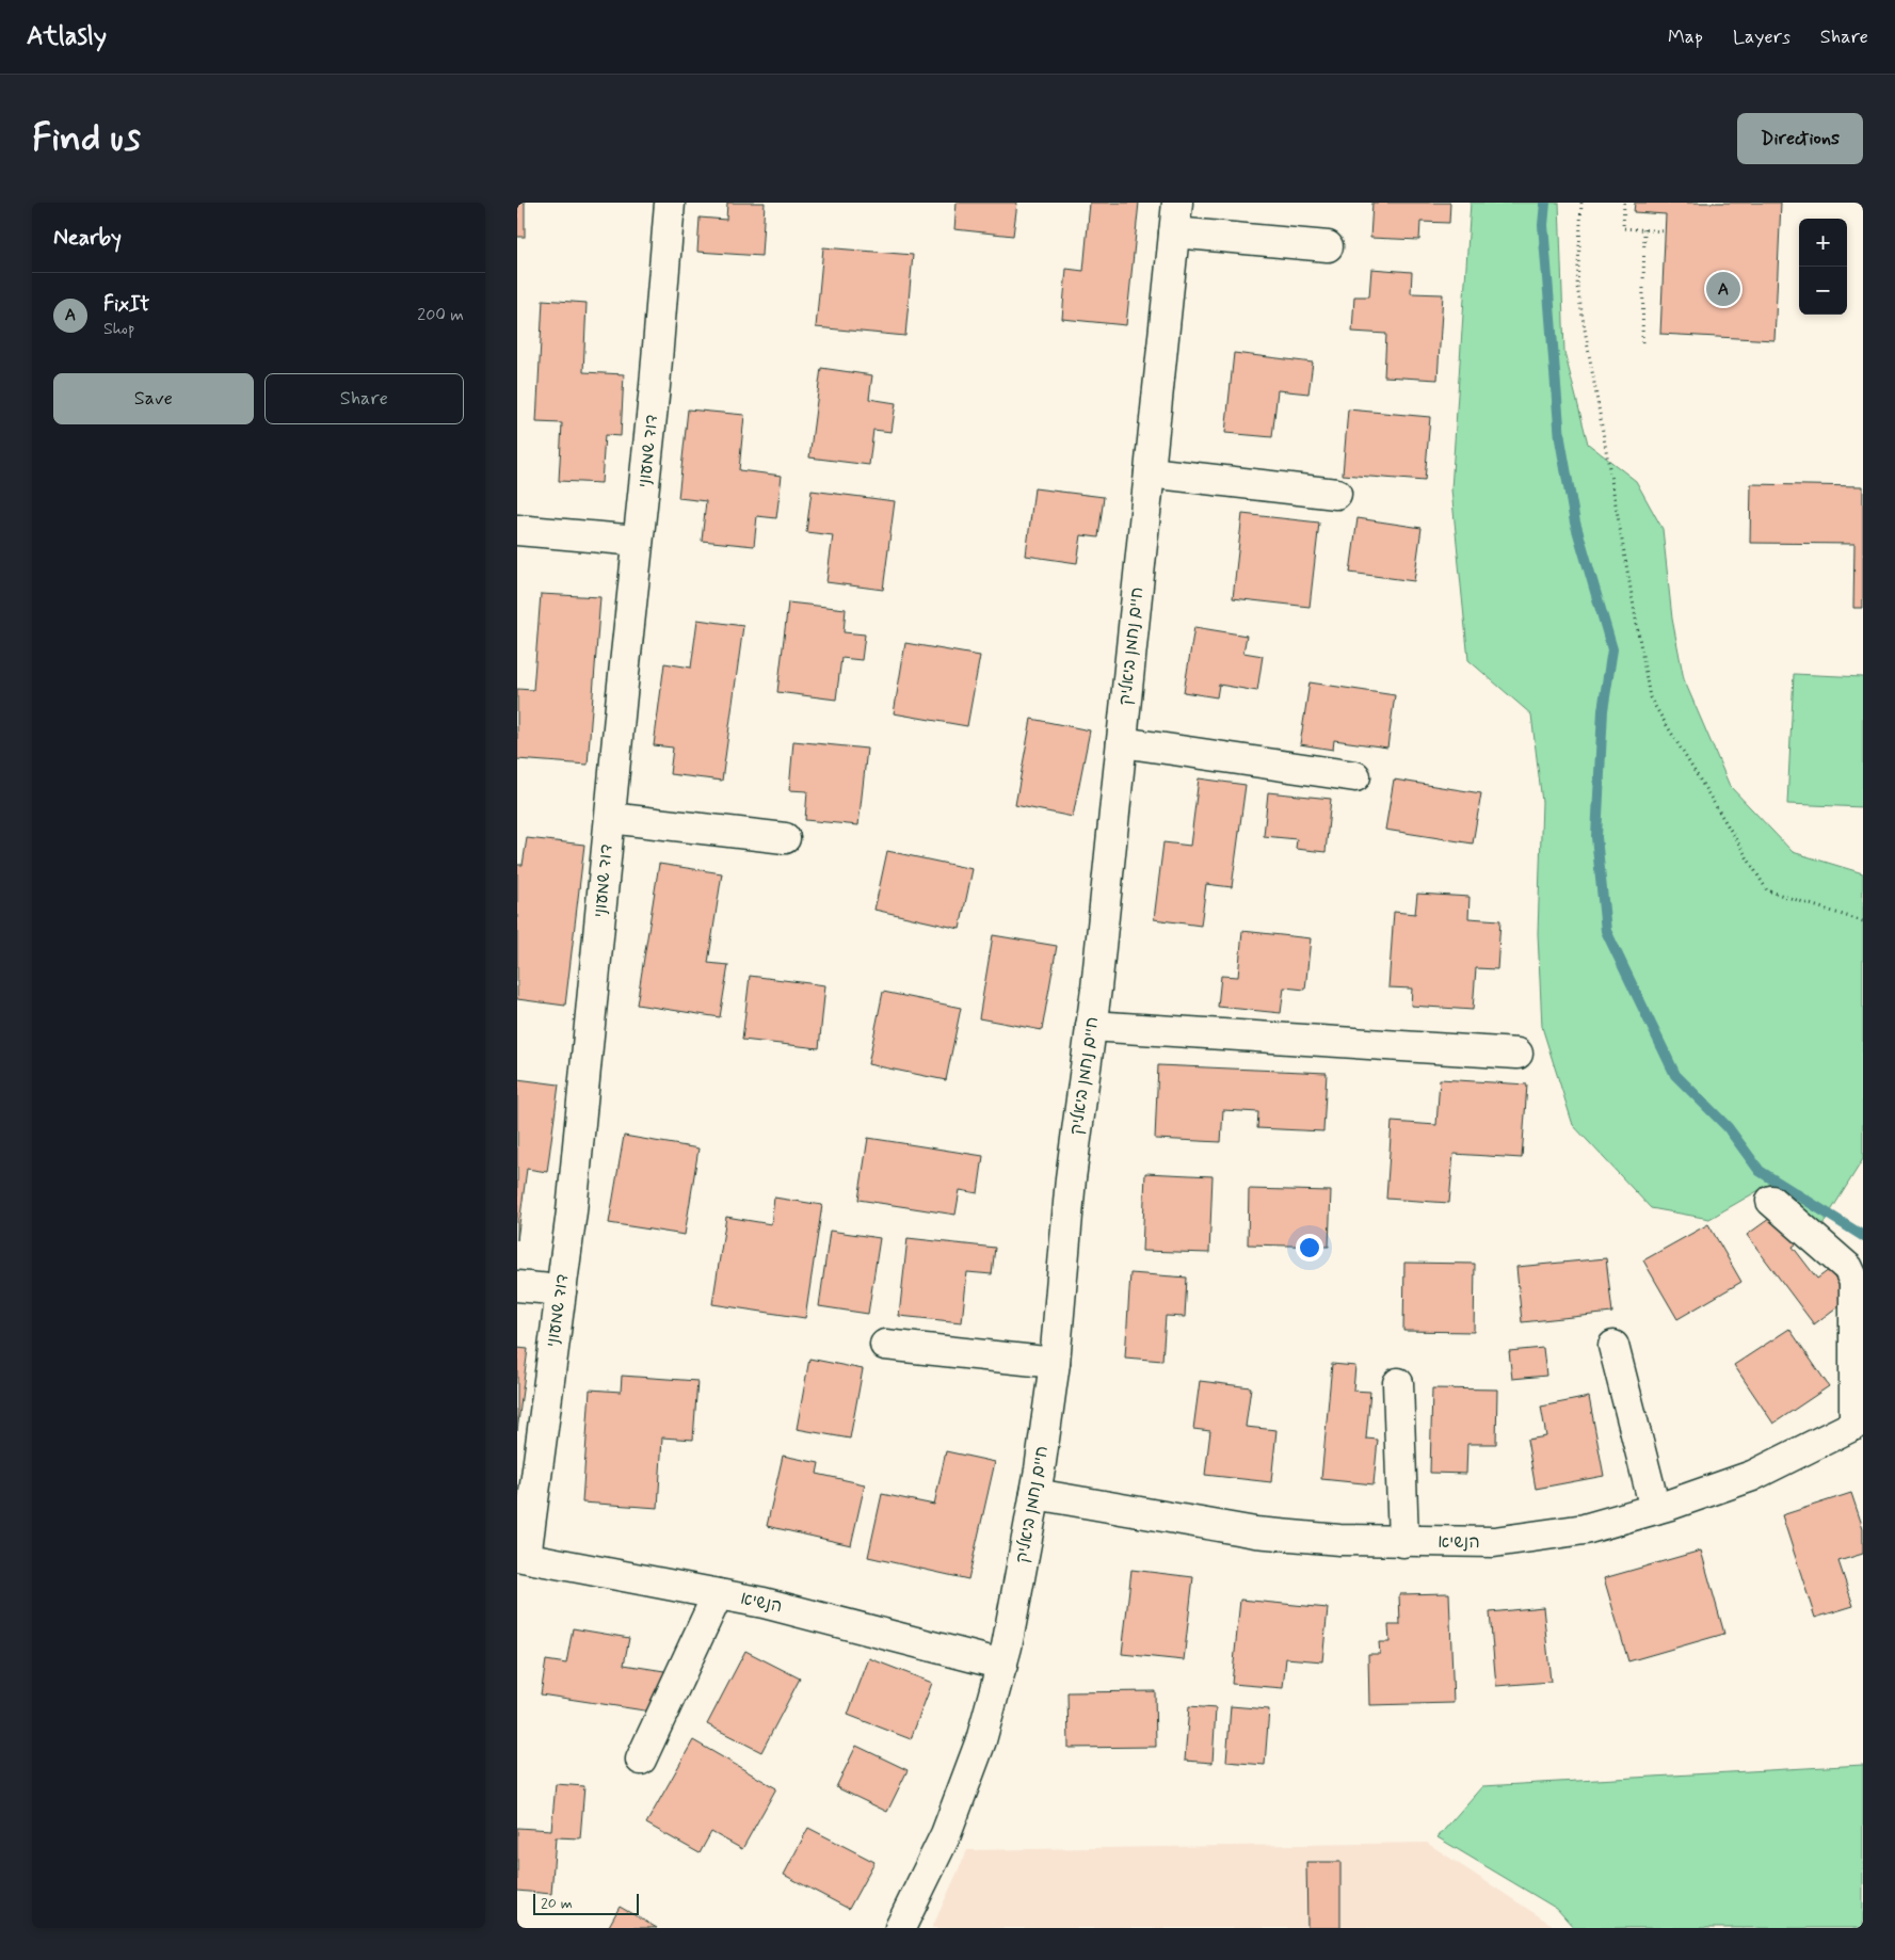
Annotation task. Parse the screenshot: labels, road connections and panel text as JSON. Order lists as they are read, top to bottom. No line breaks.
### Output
{"streets":{"street":["דוד שמעוני","חיים נחמן ביאליק","הנשיא"]},"crossings":[["דוד שמעוני","הנשיא"],["חיים נחמן ביאליק","הנשיא"]],"scale_bar":"20 m","page":{"header":"Atlasly","nav":["Map","Layers","Share"],"buttons":["Directions",["Save","Share"]],"title":"Find us","heading":"Nearby","map_buttons":["+","−"],"pins":"A","list":[{"mark":"A","name":"FixIt","note":"Shop","value":"200 m"}],"scale":"20 m"}}
